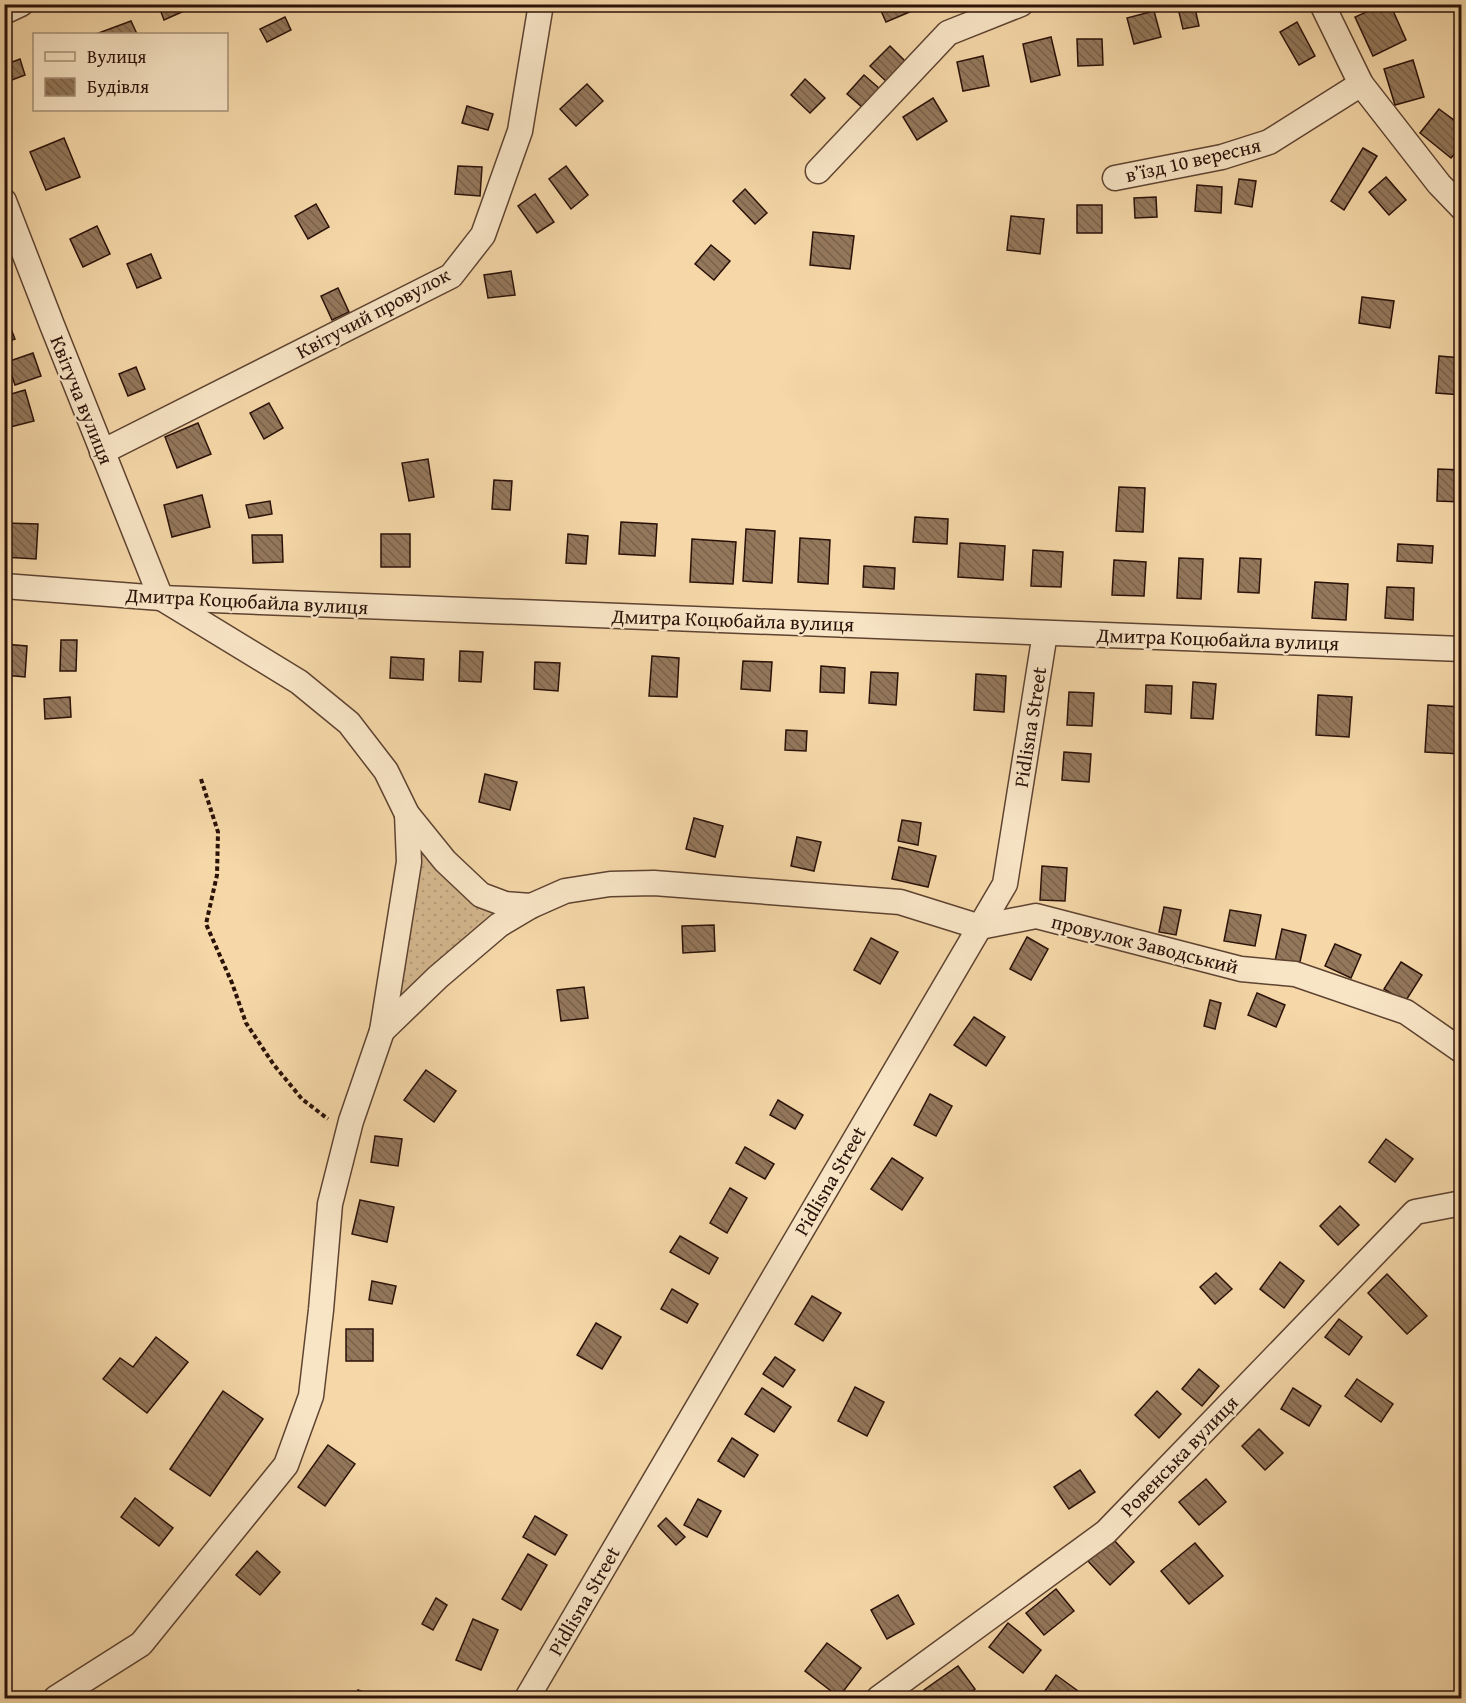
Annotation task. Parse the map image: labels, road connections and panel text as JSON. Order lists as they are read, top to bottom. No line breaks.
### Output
{"streets":{"street":["в’їзд 10 вересня","Квітучий провулок","Квітуча вулиця","Дмитра Коцюбайла вулиця","Pidlisna Street","провулок Заводський","Ровенська вулиця"]},"crossings":[["Квітучий провулок","Квітуча вулиця"],["Квітуча вулиця","Дмитра Коцюбайла вулиця"],["Дмитра Коцюбайла вулиця","Pidlisna Street"],["Pidlisna Street","провулок Заводський"]],"legend":["Вулиця","Будівля"]}
